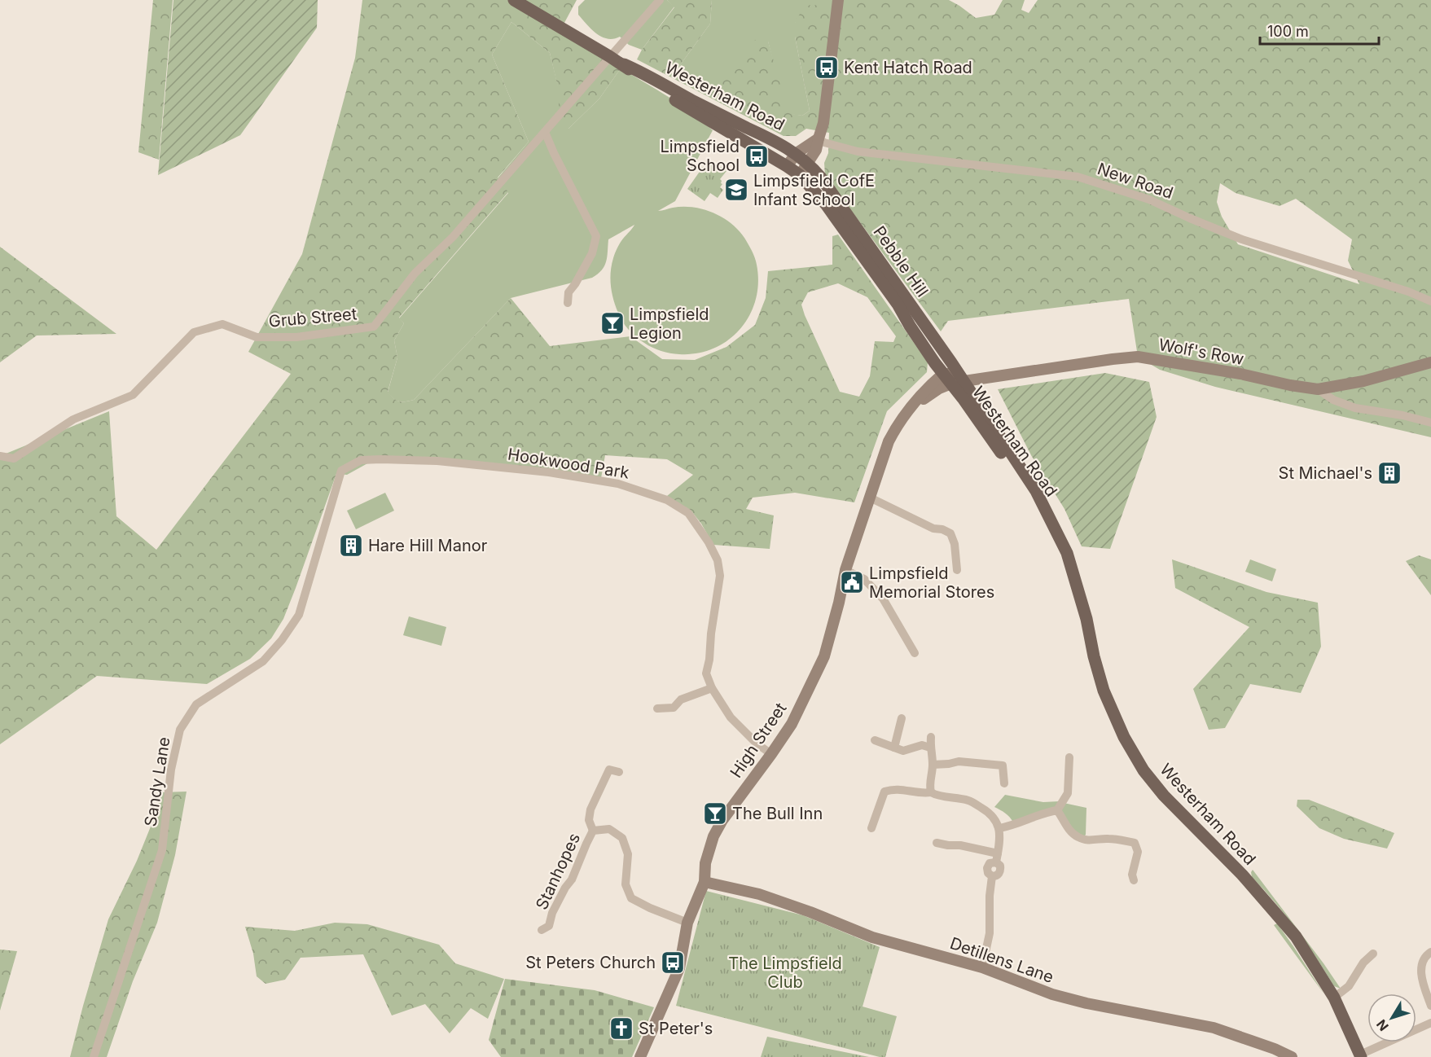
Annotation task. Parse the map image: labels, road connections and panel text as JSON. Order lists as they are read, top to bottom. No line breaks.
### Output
{"streets":{"main road":["Westerham Road","Pebble Hill","Wolf's Row","High Street","Detillens Lane"],"street":["New Road","Grub Street","Hookwood Park","Sandy Lane","Stanhopes"]},"crossings":[["Westerham Road","Pebble Hill"],["Westerham Road","Grub Street"],["Westerham Road","Wolf's Row"],["Westerham Road","High Street"],["Pebble Hill","Wolf's Row"],["Pebble Hill","High Street"],["Wolf's Row","High Street"],["Hookwood Park","High Street"],["Hookwood Park","Sandy Lane"],["High Street","Stanhopes"],["High Street","Detillens Lane"]],"parks":["The Limpsfield Club"],"places":{"bus stop":["Kent Hatch Road","Limpsfield School","St Peters Church"],"school or university":["Limpsfield CofE Infant School"],"bar":["Limpsfield Legion","The Bull Inn"],"building":["St Michael's","Hare Hill Manor"],"public building":["Limpsfield Memorial Stores"],"church":["St Peter's"]},"scale_bar":"100 m","north":"bottom left"}
